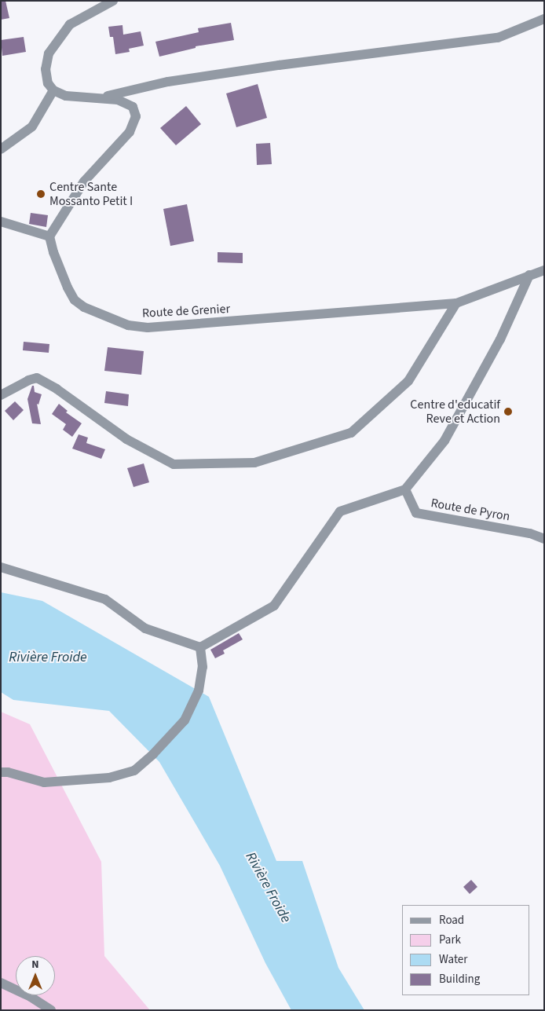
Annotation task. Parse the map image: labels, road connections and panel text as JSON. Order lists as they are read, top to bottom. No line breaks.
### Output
{"streets":{"street":["Route de Grenier","Route de Pyron"]},"water":["Rivière Froide"],"places":["Centre Sante Mossanto Petit I","Centre d'educatif Reve et Action"],"legend":["Road","Park","Water","Building"],"north":"top"}
